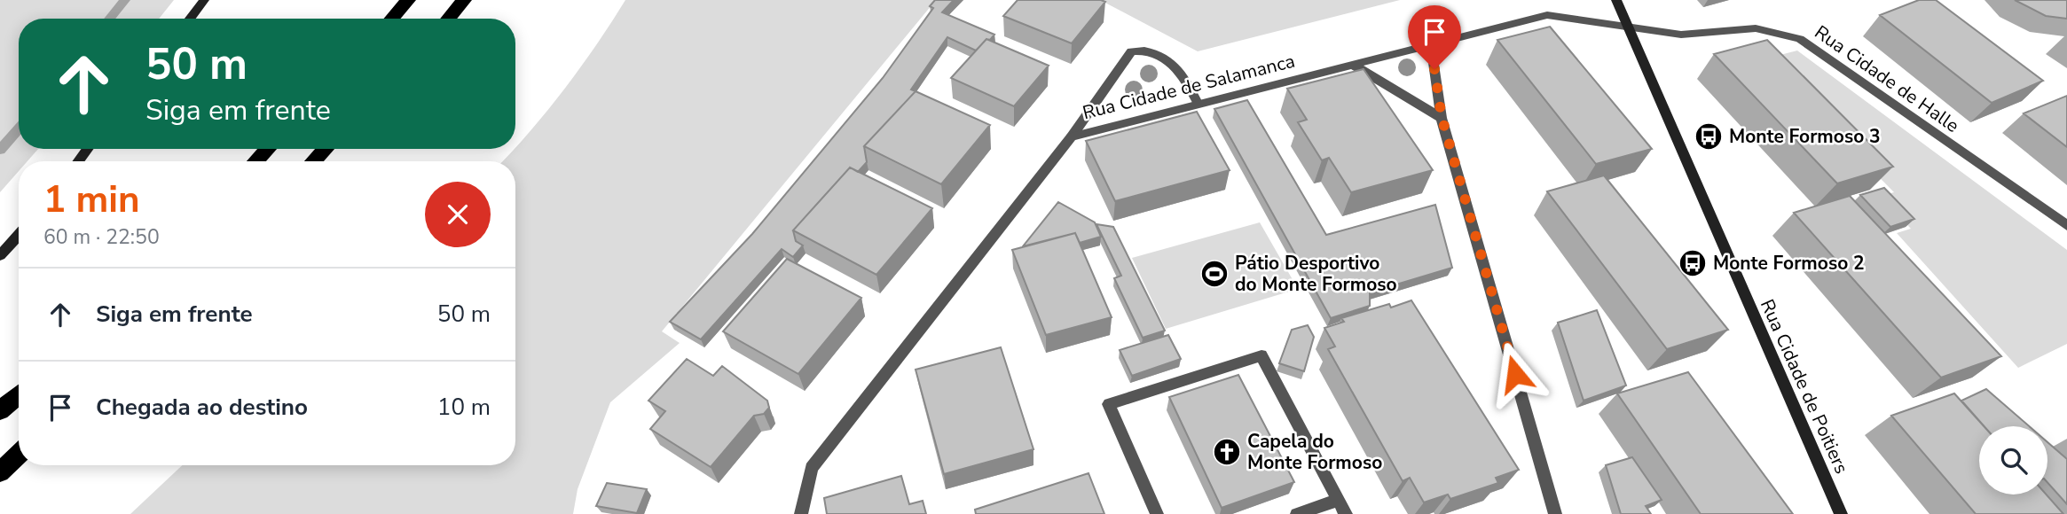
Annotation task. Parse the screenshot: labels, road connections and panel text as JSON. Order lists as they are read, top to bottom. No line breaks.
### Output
{"streets":{"street":["Rua Cidade de Halle","Rua Cidade de Salamanca","Rua Cidade de Poitiers"]},"crossings":[["Rua Cidade de Halle","Rua Cidade de Salamanca"],["Rua Cidade de Halle","Rua Cidade de Poitiers"],["Rua Cidade de Salamanca","Rua Cidade de Poitiers"]],"places":{"bus stop":["Monte Formoso 3","Monte Formoso 2"],"sports":["Pátio Desportivo do Monte Formoso"],"church":["Capela do Monte Formoso"]},"page":{"turn":["50 m","Siga em frente"],"heading":["1 min","60 m · 22:50"],"list":[{"name":"Siga em frente","value":"50 m"},{"name":"Chegada ao destino","value":"10 m"}]}}
